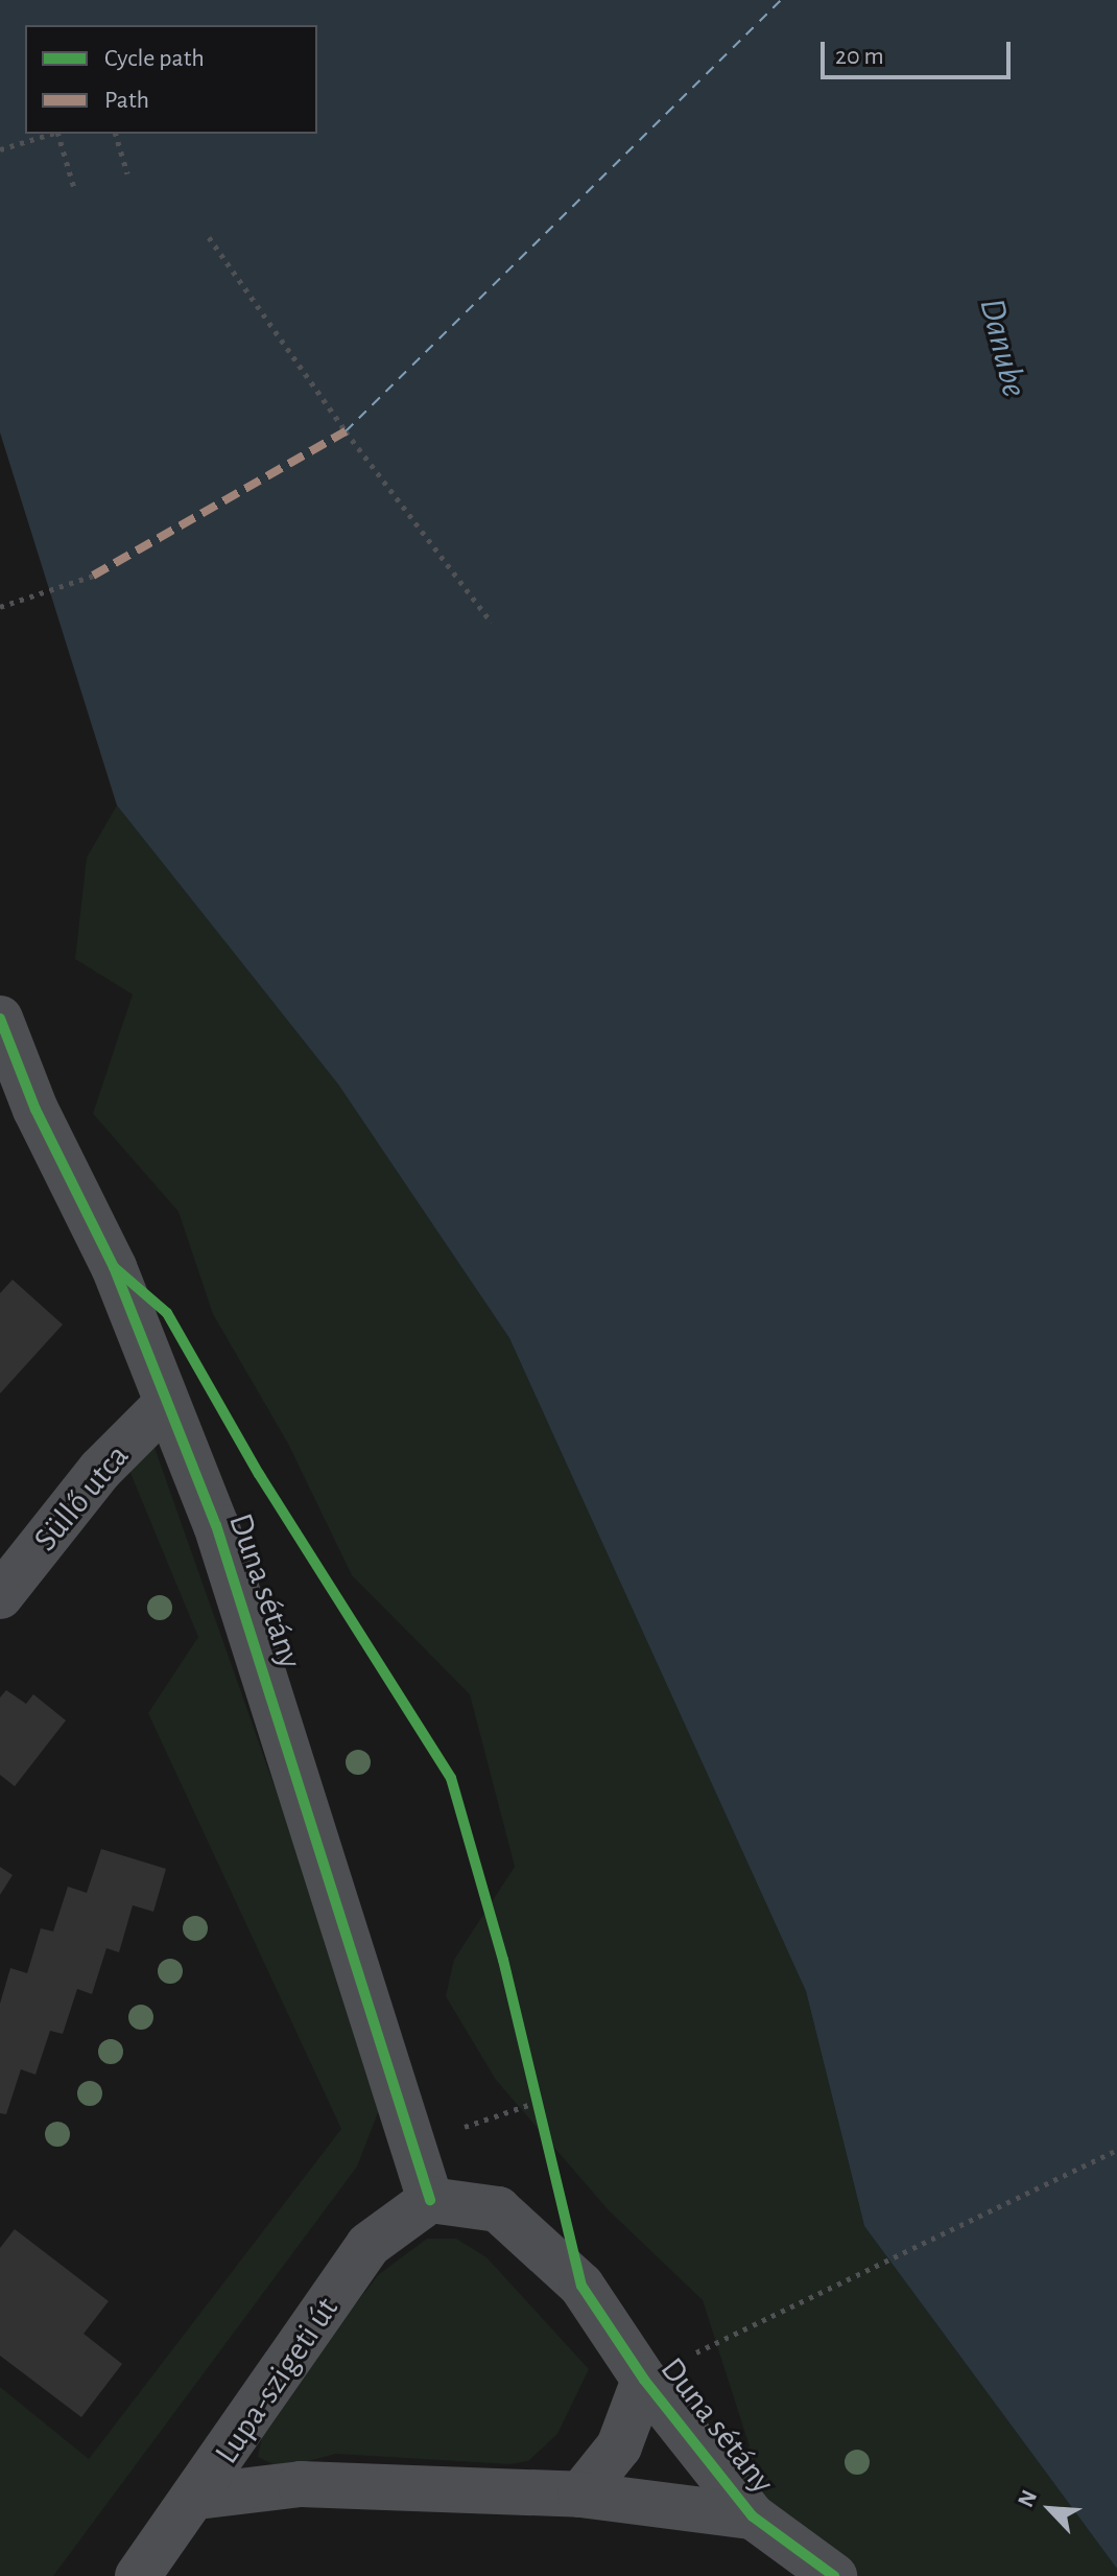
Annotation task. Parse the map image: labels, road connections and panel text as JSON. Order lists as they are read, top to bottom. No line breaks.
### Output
{"streets":{"street":["Süllő utca","Duna sétány","Lupa-szigeti út"]},"crossings":[["Süllő utca","Duna sétány"],["Duna sétány","Lupa-szigeti út"]],"water":["Danube"],"legend":["Cycle path","Path"],"scale_bar":"20 m","north":"top left"}
